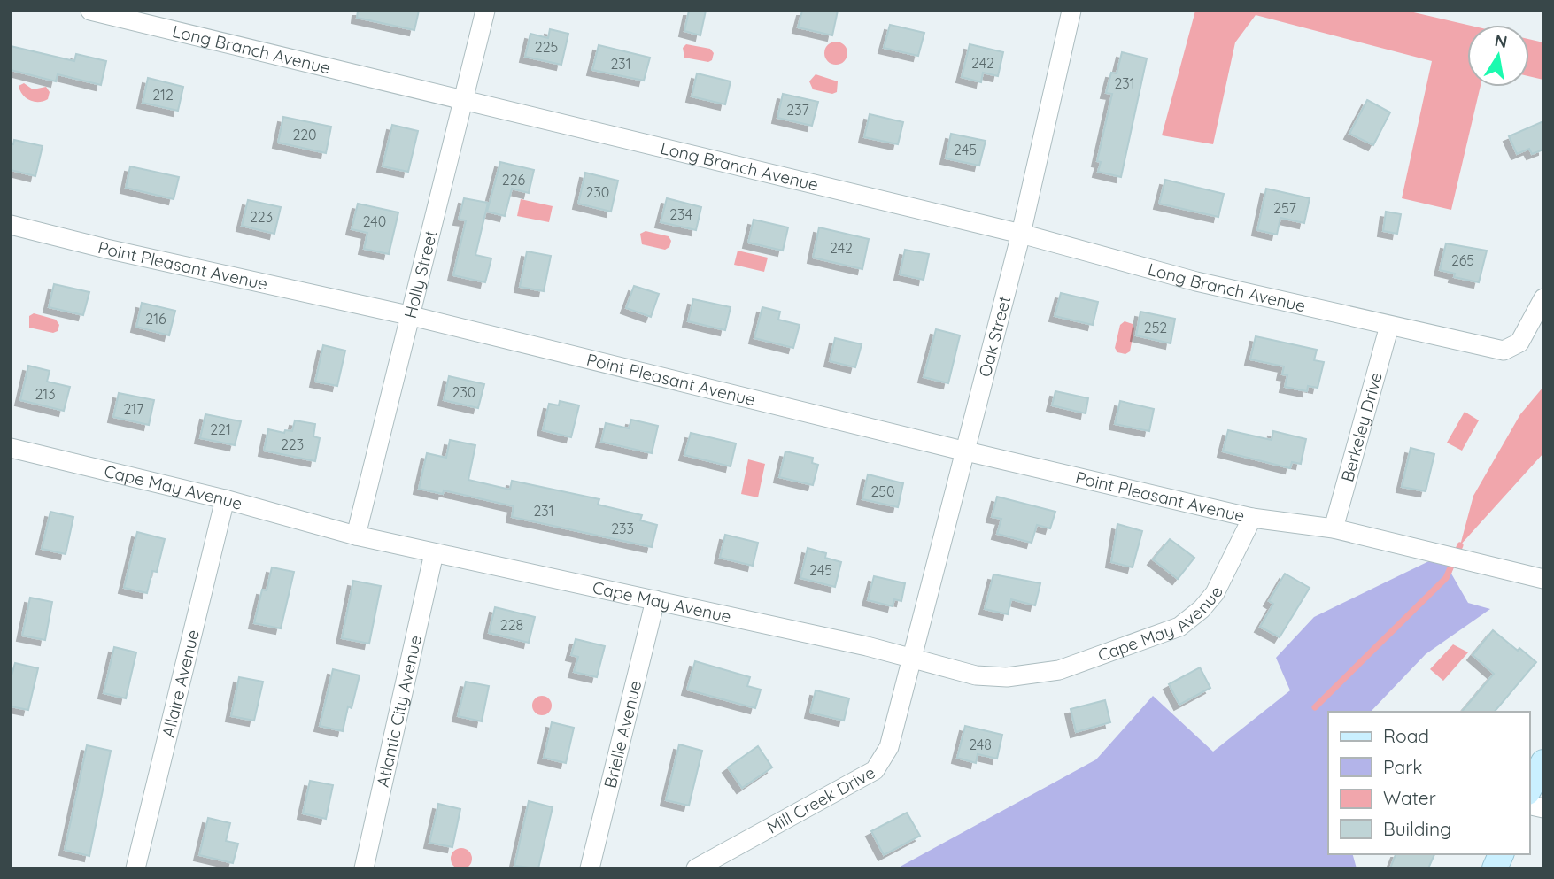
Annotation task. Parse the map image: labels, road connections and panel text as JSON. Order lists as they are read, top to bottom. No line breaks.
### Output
{"streets":{"street":["Long Branch Avenue","Point Pleasant Avenue","Holly Street","Oak Street","Berkeley Drive","Cape May Avenue","Allaire Avenue","Atlantic City Avenue","Brielle Avenue","Mill Creek Drive"]},"crossings":[["Long Branch Avenue","Holly Street"],["Long Branch Avenue","Oak Street"],["Long Branch Avenue","Berkeley Drive"],["Point Pleasant Avenue","Holly Street"],["Point Pleasant Avenue","Oak Street"],["Point Pleasant Avenue","Berkeley Drive"],["Point Pleasant Avenue","Cape May Avenue"],["Holly Street","Cape May Avenue"],["Oak Street","Cape May Avenue"],["Oak Street","Mill Creek Drive"],["Cape May Avenue","Allaire Avenue"],["Cape May Avenue","Atlantic City Avenue"],["Cape May Avenue","Brielle Avenue"],["Cape May Avenue","Mill Creek Drive"]],"house_numbers":["225","242","231","231","212","237","220","245","226","230","257","234","223","240","242","265","216","252","230","213","217","221","223","250","231","233","245","228","248"],"legend":["Road","Park","Water","Building"],"north":"top"}
